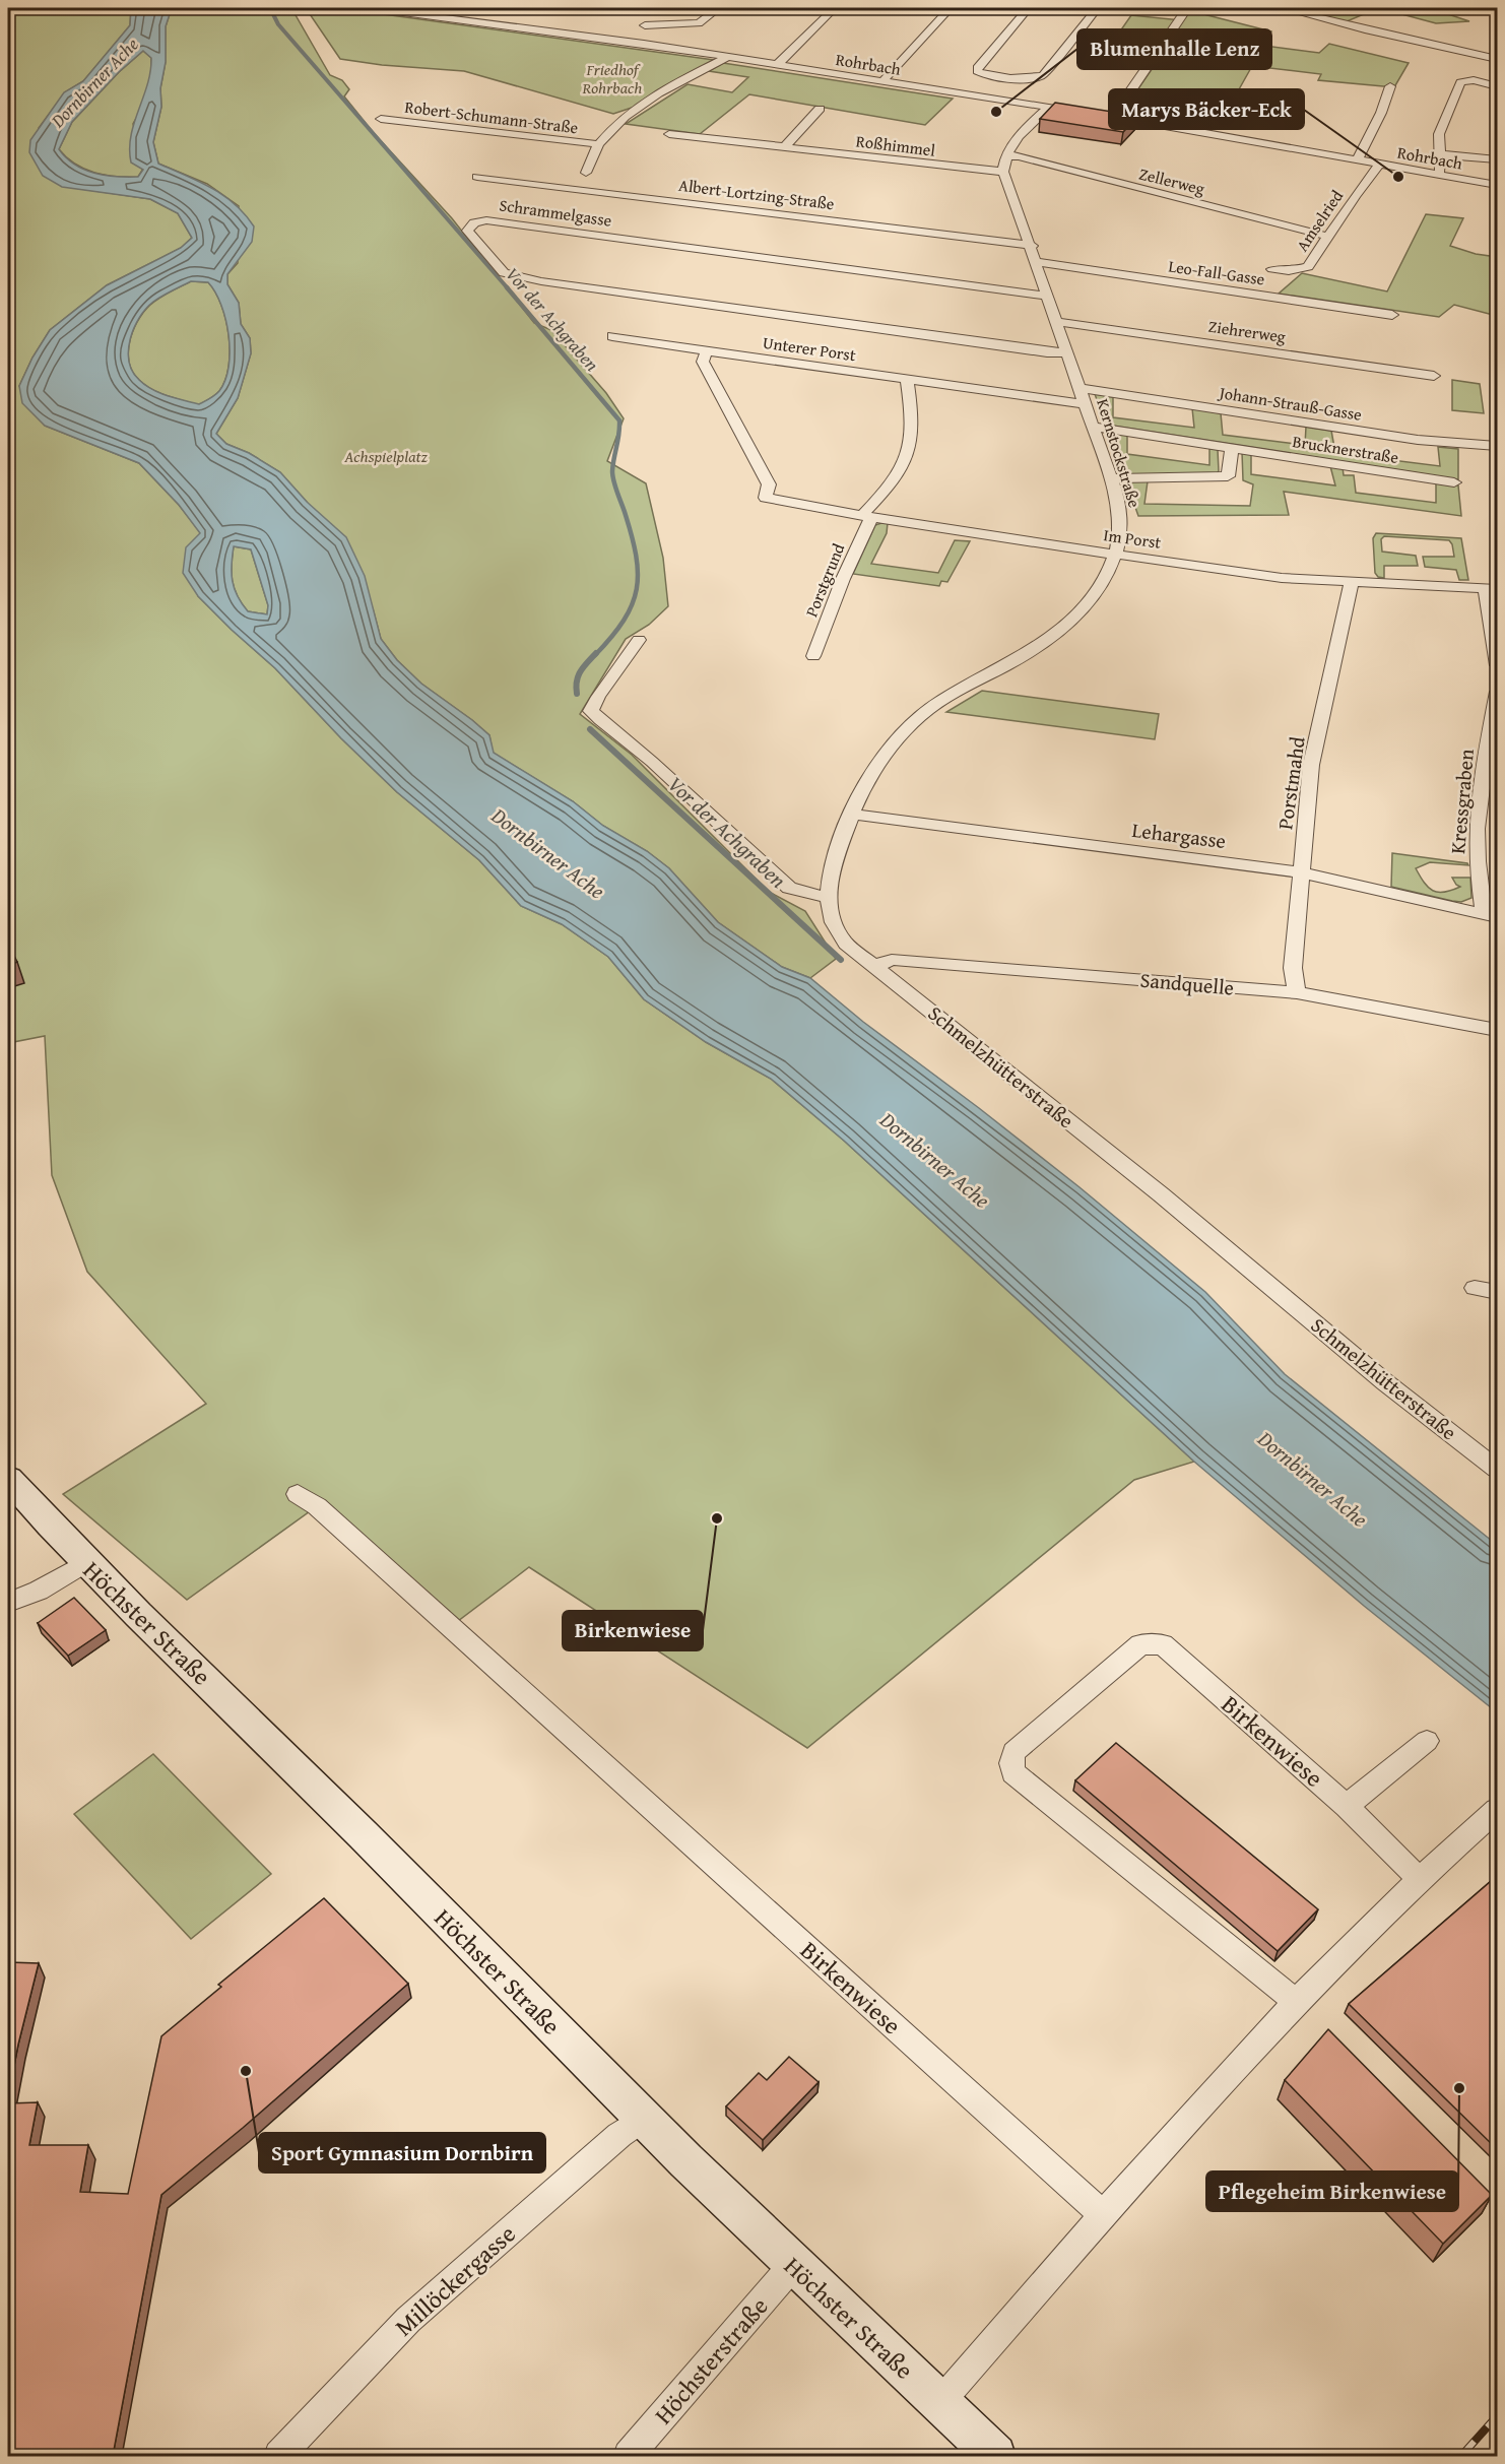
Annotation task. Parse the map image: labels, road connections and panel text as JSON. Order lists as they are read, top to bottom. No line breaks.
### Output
{"streets":{"main road":["Höchster Straße"],"street":["Rohrbach","Robert-Schumann-Straße","Roßhimmel","Zellerweg","Albert-Lortzing-Straße","Schrammelgasse","Amselried","Leo-Fall-Gasse","Ziehrerweg","Unterer Porst","Johann-Strauß-Gasse","Brucknerstraße","Kernstockstraße","Im Porst","Porstgrund","Porstmahd","Kressgraben","Lehargasse","Sandquelle","Schmelzhütterstraße","Birkenwiese","Millöckergasse","Höchsterstraße"]},"crossings":[["Rohrbach","Robert-Schumann-Straße"],["Rohrbach","Amselried"],["Rohrbach","Kernstockstraße"],["Roßhimmel","Kernstockstraße"],["Zellerweg","Amselried"],["Zellerweg","Kernstockstraße"],["Albert-Lortzing-Straße","Kernstockstraße"],["Schrammelgasse","Kernstockstraße"],["Leo-Fall-Gasse","Kernstockstraße"],["Ziehrerweg","Kernstockstraße"],["Unterer Porst","Kernstockstraße"],["Unterer Porst","Im Porst"],["Johann-Strauß-Gasse","Kernstockstraße"],["Brucknerstraße","Kernstockstraße"],["Kernstockstraße","Im Porst"],["Kernstockstraße","Lehargasse"],["Kernstockstraße","Schmelzhütterstraße"],["Im Porst","Porstgrund"],["Im Porst","Porstmahd"],["Porstmahd","Lehargasse"],["Porstmahd","Sandquelle"],["Kressgraben","Lehargasse"],["Sandquelle","Schmelzhütterstraße"],["Höchster Straße","Millöckergasse"],["Höchster Straße","Höchsterstraße"]],"water":["Dornbirner Ache","Vor der Achgraben"],"parks":["Friedhof Rohrbach","Achspielplatz"],"places":["Blumenhalle Lenz","Marys Bäcker-Eck","Birkenwiese","Sport Gymnasium Dornbirn","Pflegeheim Birkenwiese"]}
